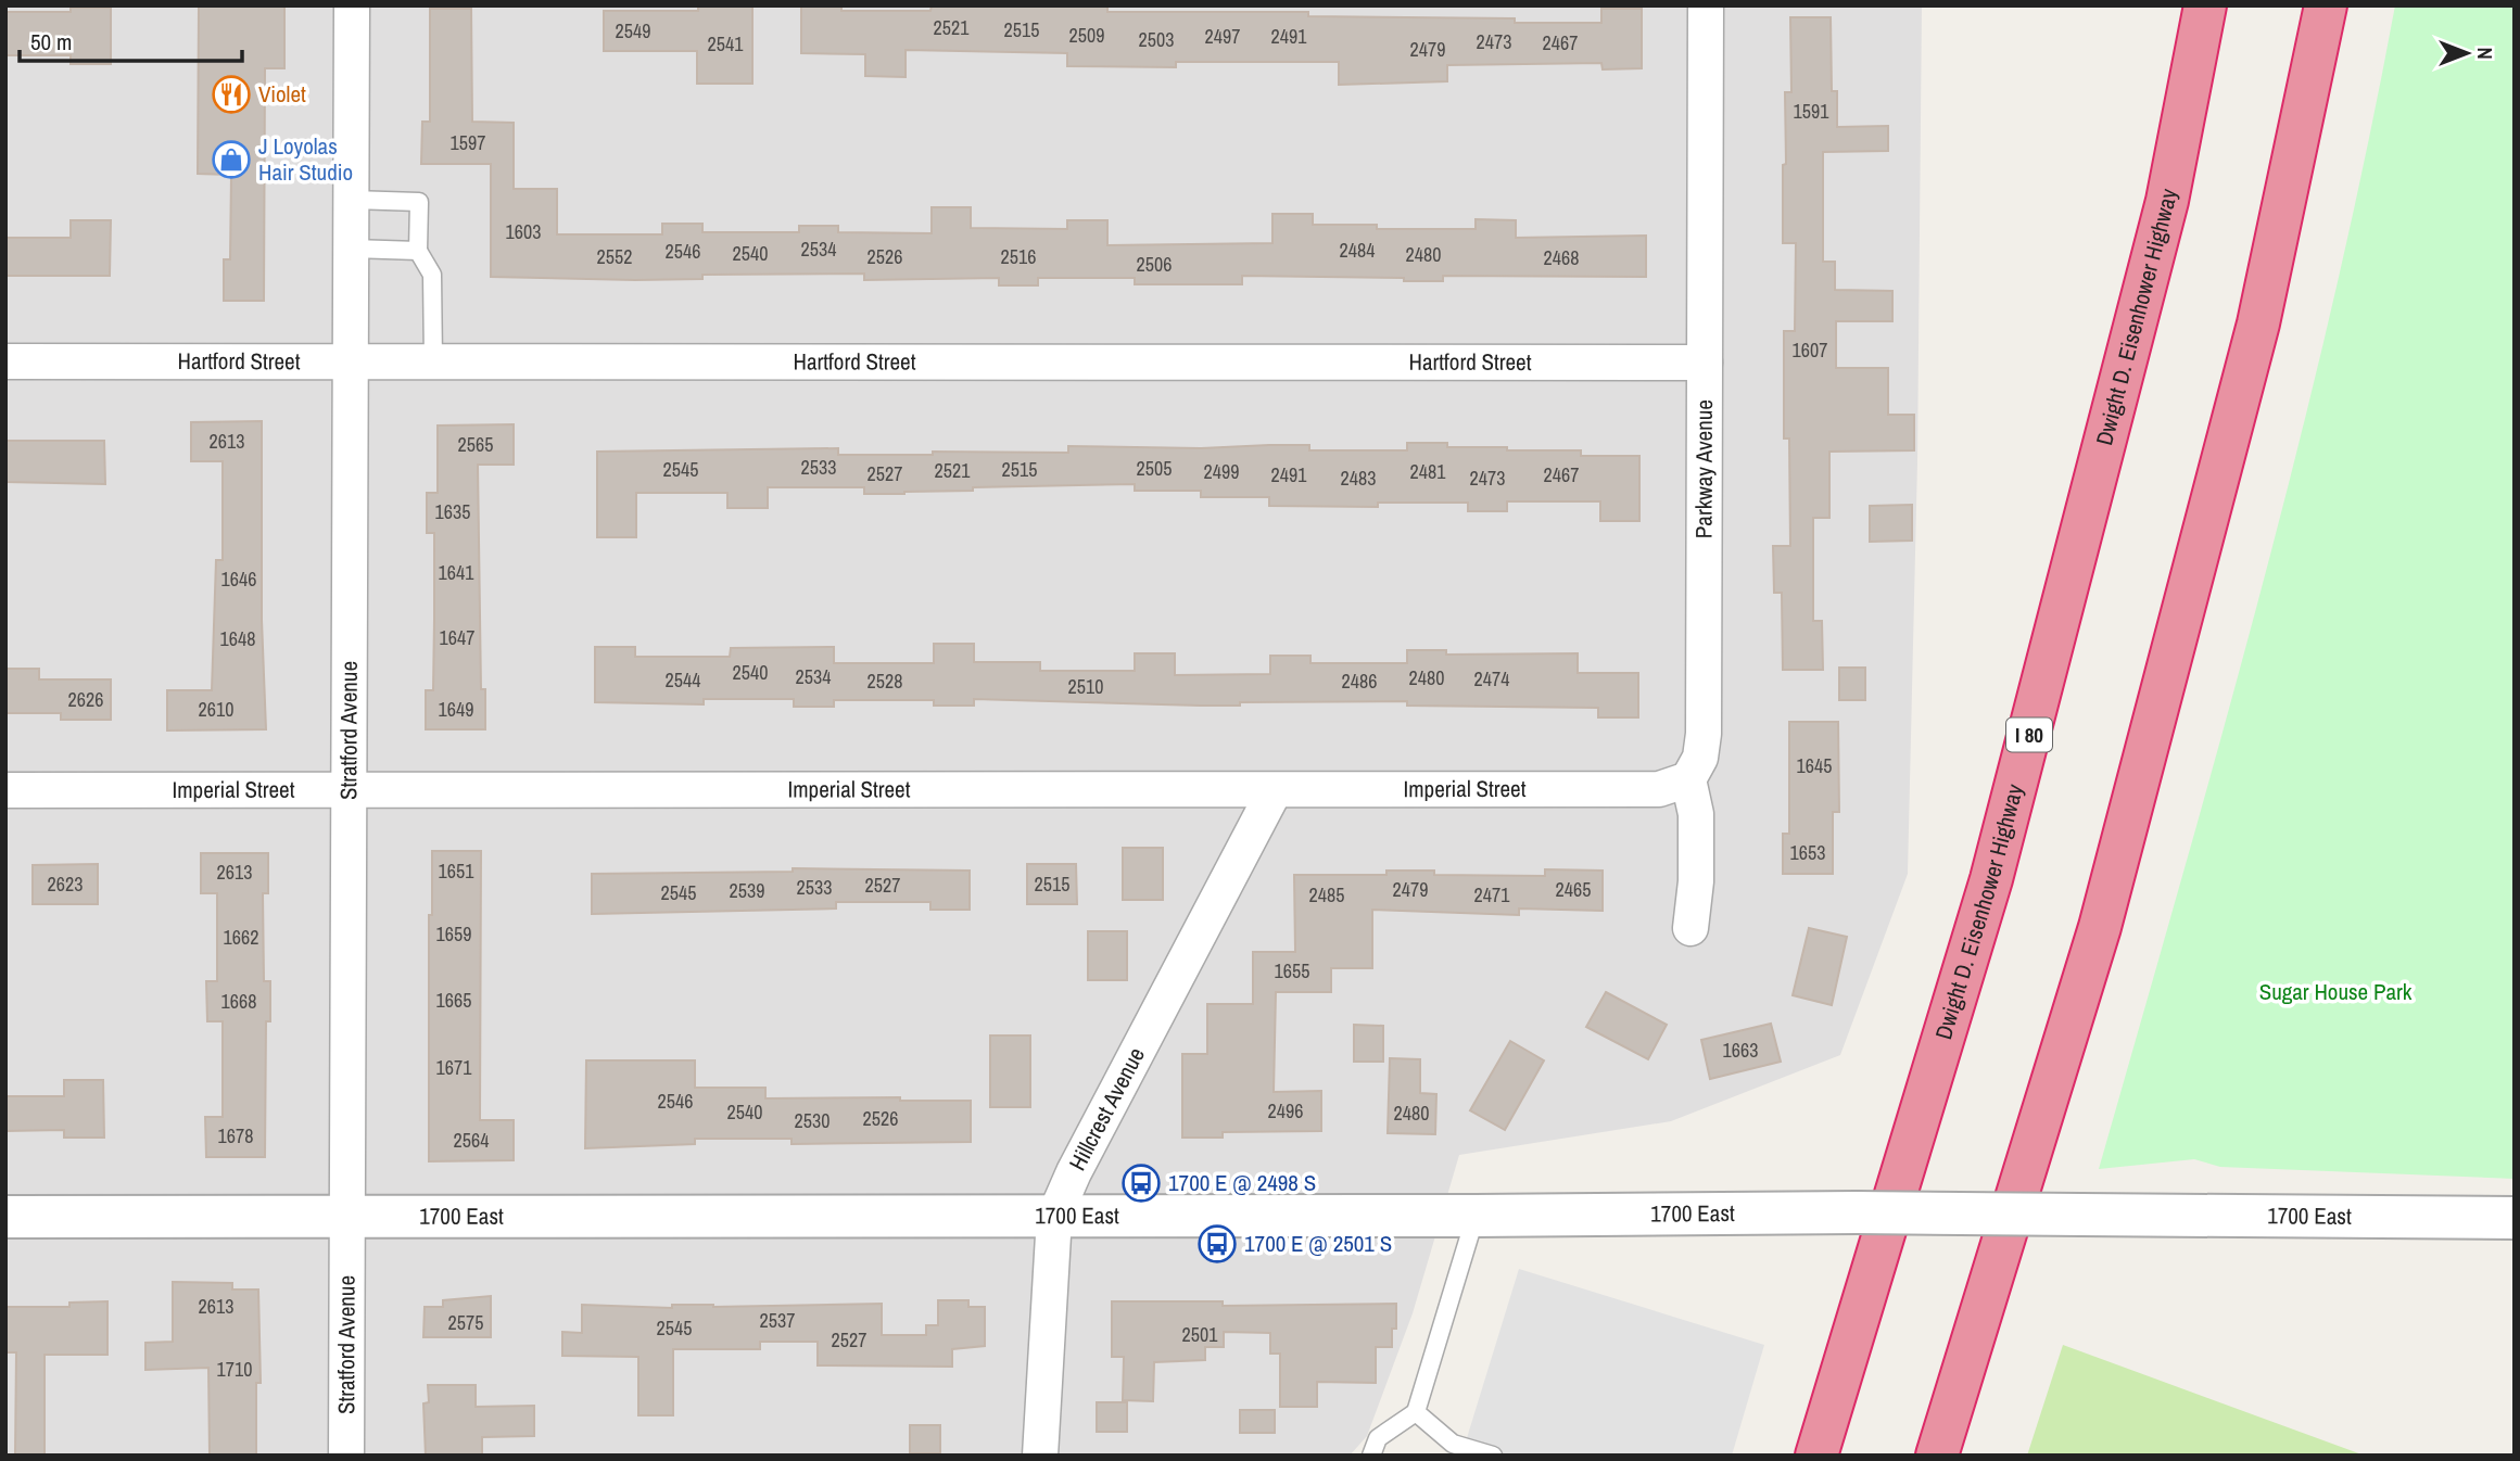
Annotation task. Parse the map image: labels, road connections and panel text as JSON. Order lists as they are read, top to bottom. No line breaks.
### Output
{"streets":{"highway":["Dwight D. Eisenhower Highway","I 80"],"street":["Hartford Street","Parkway Avenue","Stratford Avenue","Imperial Street","Hillcrest Avenue","1700 East"]},"crossings":[["Hartford Street","Parkway Avenue"],["Hartford Street","Stratford Avenue"],["Parkway Avenue","Imperial Street"],["Stratford Avenue","Imperial Street"],["Stratford Avenue","1700 East"],["Imperial Street","Hillcrest Avenue"],["Hillcrest Avenue","1700 East"]],"parks":["Sugar House Park"],"places":{"restaurant":["Violet"],"shop":["J Loyolas Hair Studio"],"bus stop":["1700 E @ 2498 S","1700 E @ 2501 S"]},"house_numbers":["2521","2515","2549","2509","2497","2491","2503","2473","2467","2541","2479","1591","1597","1603","2534","2484","2546","2540","2480","2552","2526","2516","2468","2506","1607","2613","2565","2533","2505","2545","2515","2521","2499","2481","2527","2491","2467","2483","2473","1635","1641","1646","1647","1648","2540","2534","2480","2474","2544","2528","2486","2510","2626","2610","1649","1645","1653","1651","2613","2623","2515","2527","2533","2479","2465","2539","2545","2485","2471","1659","1662","1655","1665","1668","1663","1671","2546","2496","2540","2480","2526","2530","1678","2564","2613","2537","2575","2545","2501","2527","1710"],"scale_bar":"50 m","north":"right"}
